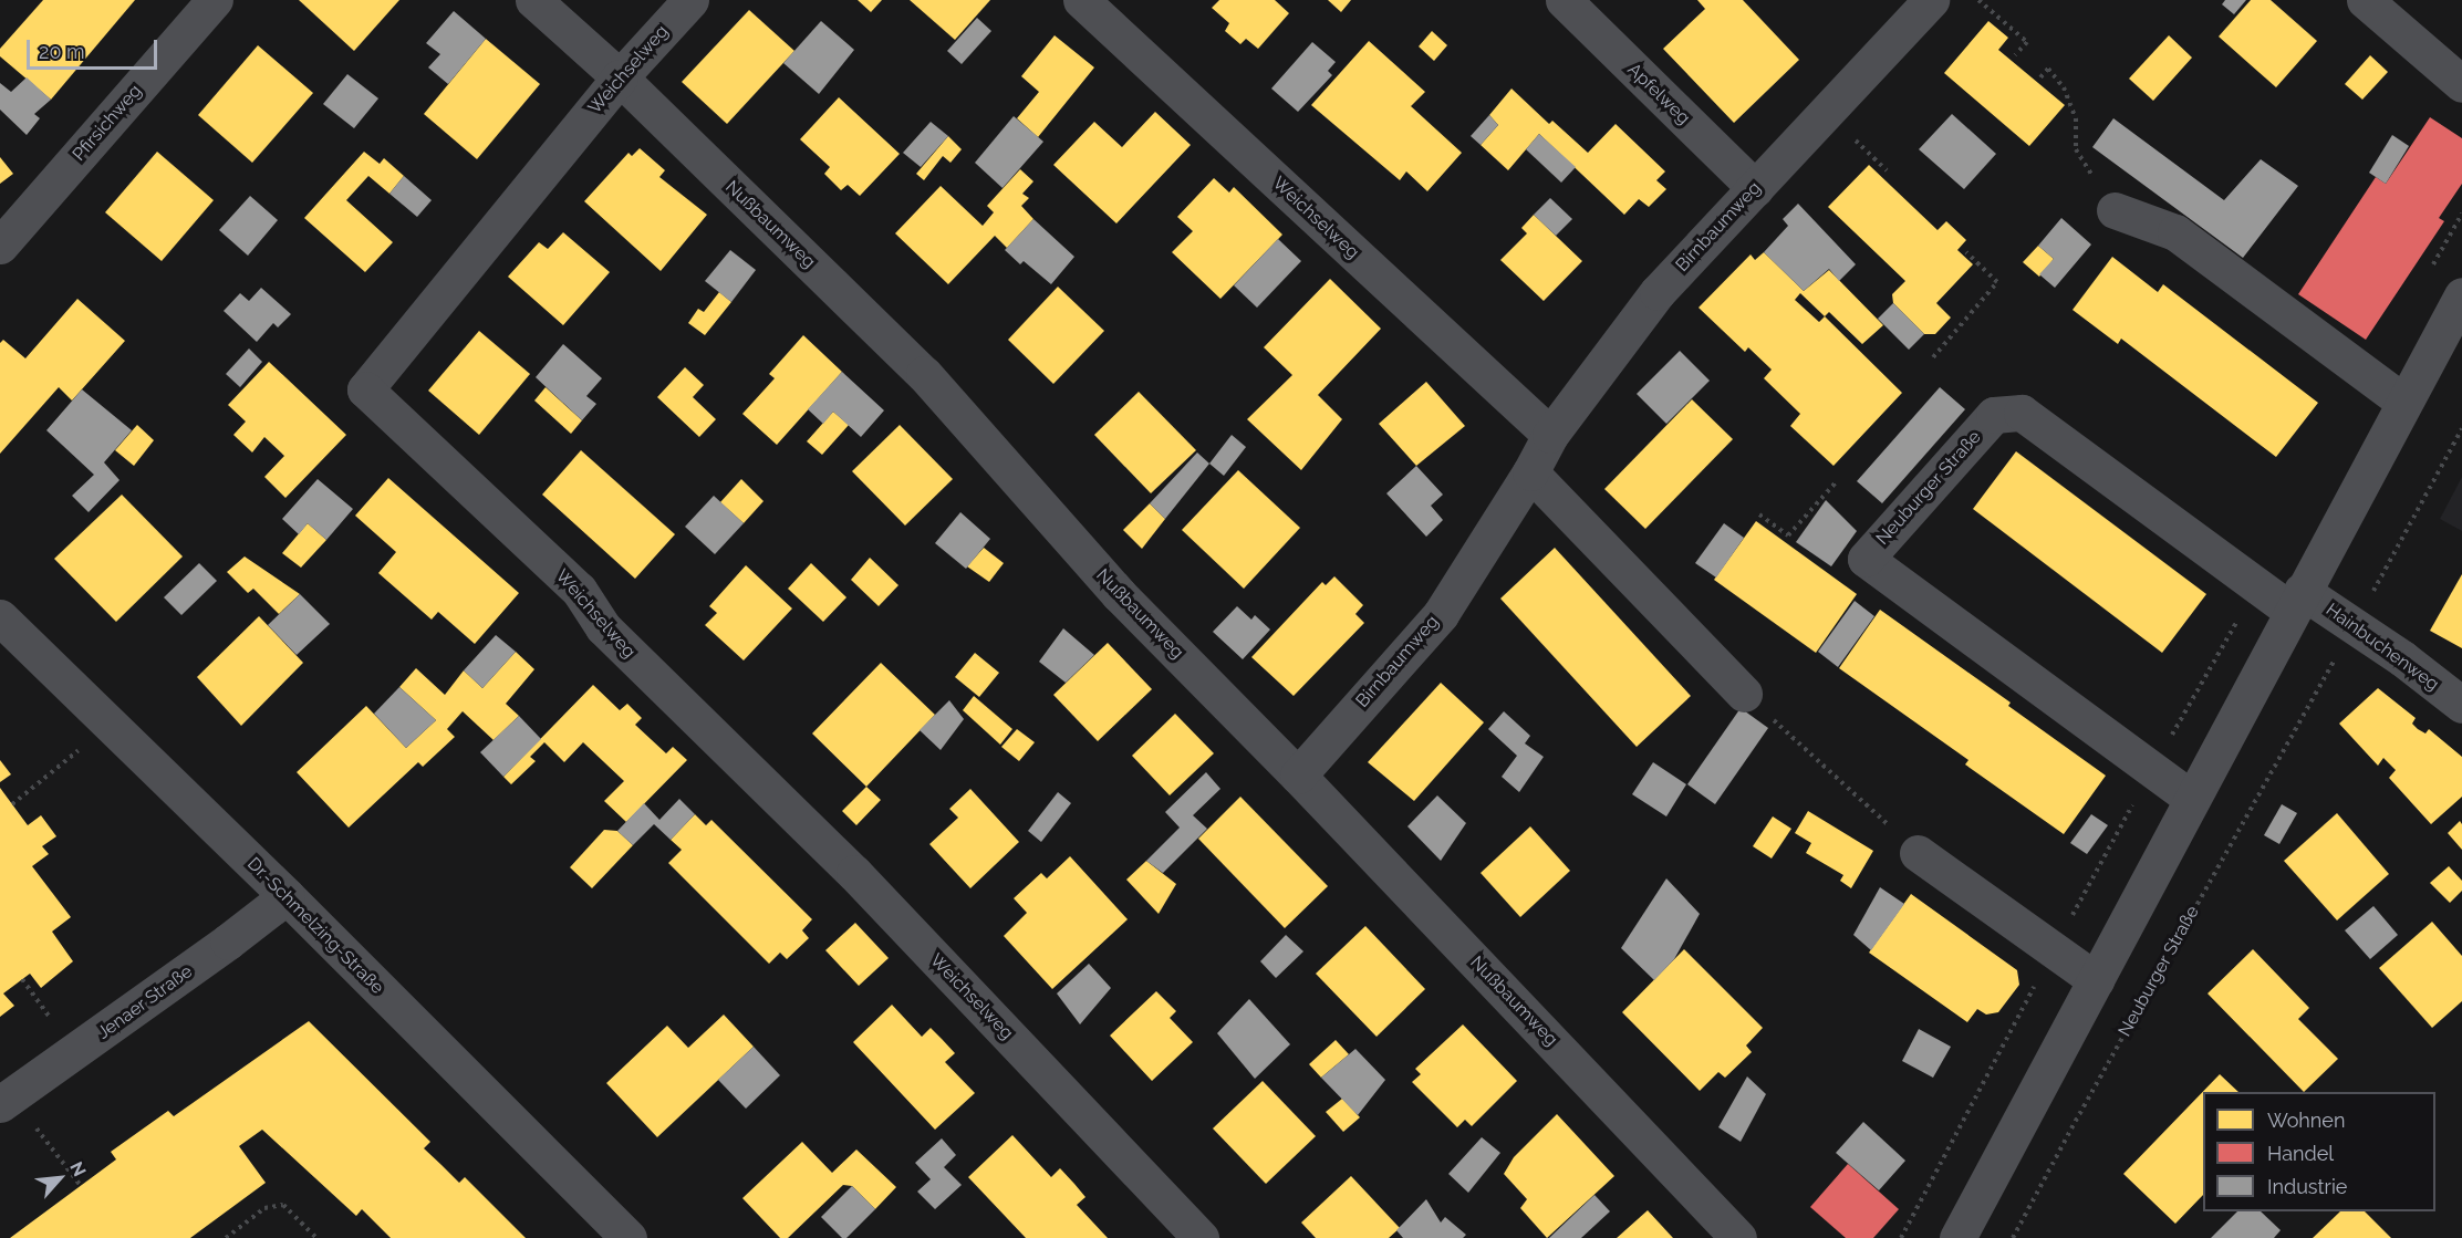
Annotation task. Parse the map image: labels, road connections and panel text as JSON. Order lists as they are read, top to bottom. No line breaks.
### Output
{"streets":{"street":["Weichselweg","Apfelweg","Pfirsichweg","Nußbaumweg","Birnbaumweg","Neuburger Straße","Hainbuchenweg","Dr.-Schmelzing-Straße","Jenaer Straße"]},"crossings":[["Weichselweg","Nußbaumweg"],["Weichselweg","Birnbaumweg"],["Apfelweg","Birnbaumweg"],["Nußbaumweg","Birnbaumweg"],["Neuburger Straße","Hainbuchenweg"],["Dr.-Schmelzing-Straße","Jenaer Straße"]],"legend":["Wohnen","Handel","Industrie"],"scale_bar":"20 m","north":"top right"}
